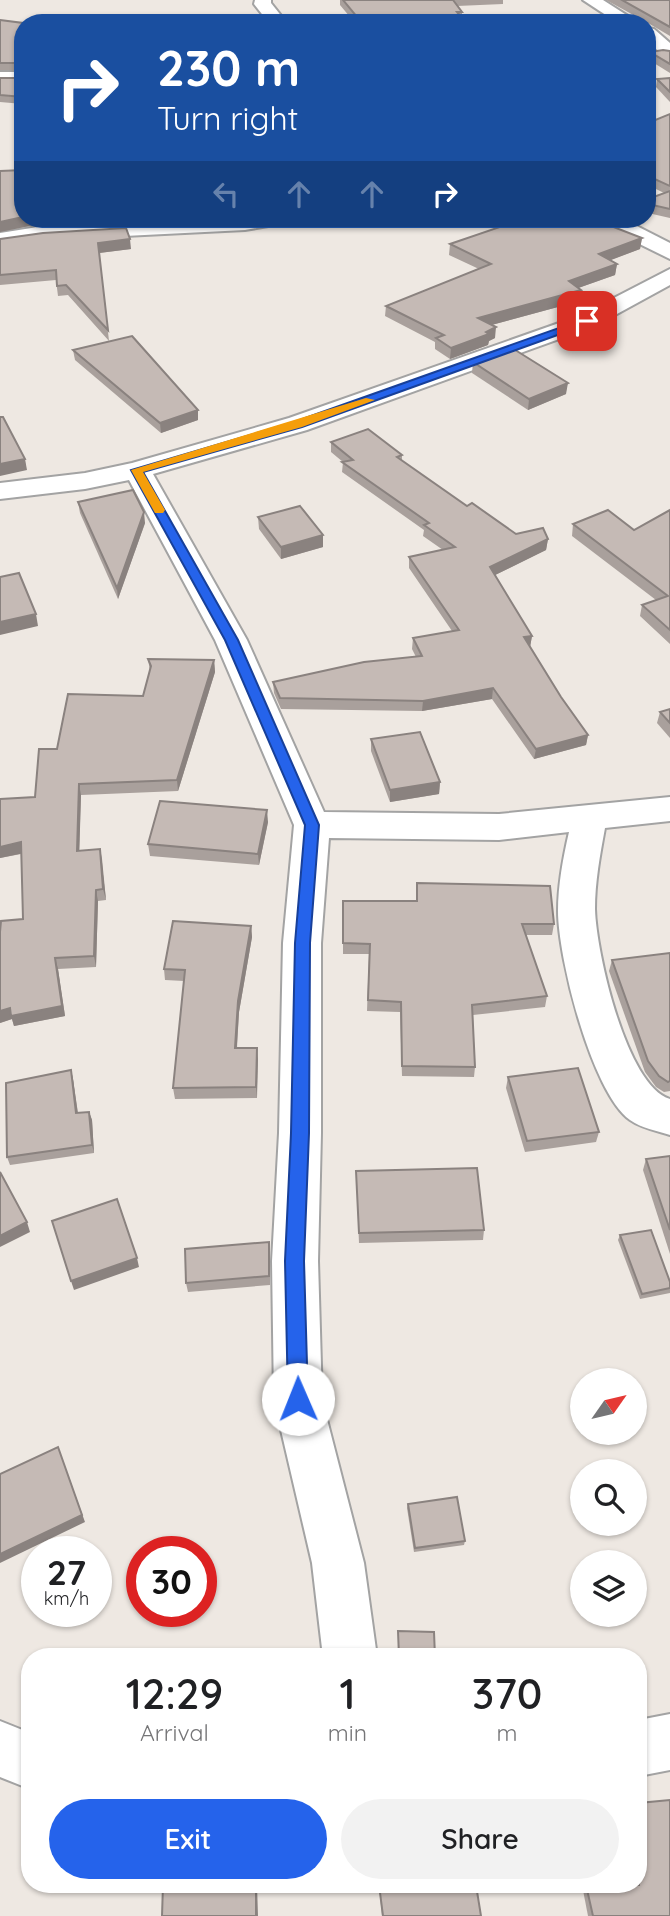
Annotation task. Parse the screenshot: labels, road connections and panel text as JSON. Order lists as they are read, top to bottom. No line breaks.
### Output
{"north":"top right","page":{"turn":["230 m","Turn right"],"speed":"27 km/h","limit":"30","eta":["12:29","Arrival","1","min","370","m"],"buttons":["Exit","Share"]}}
